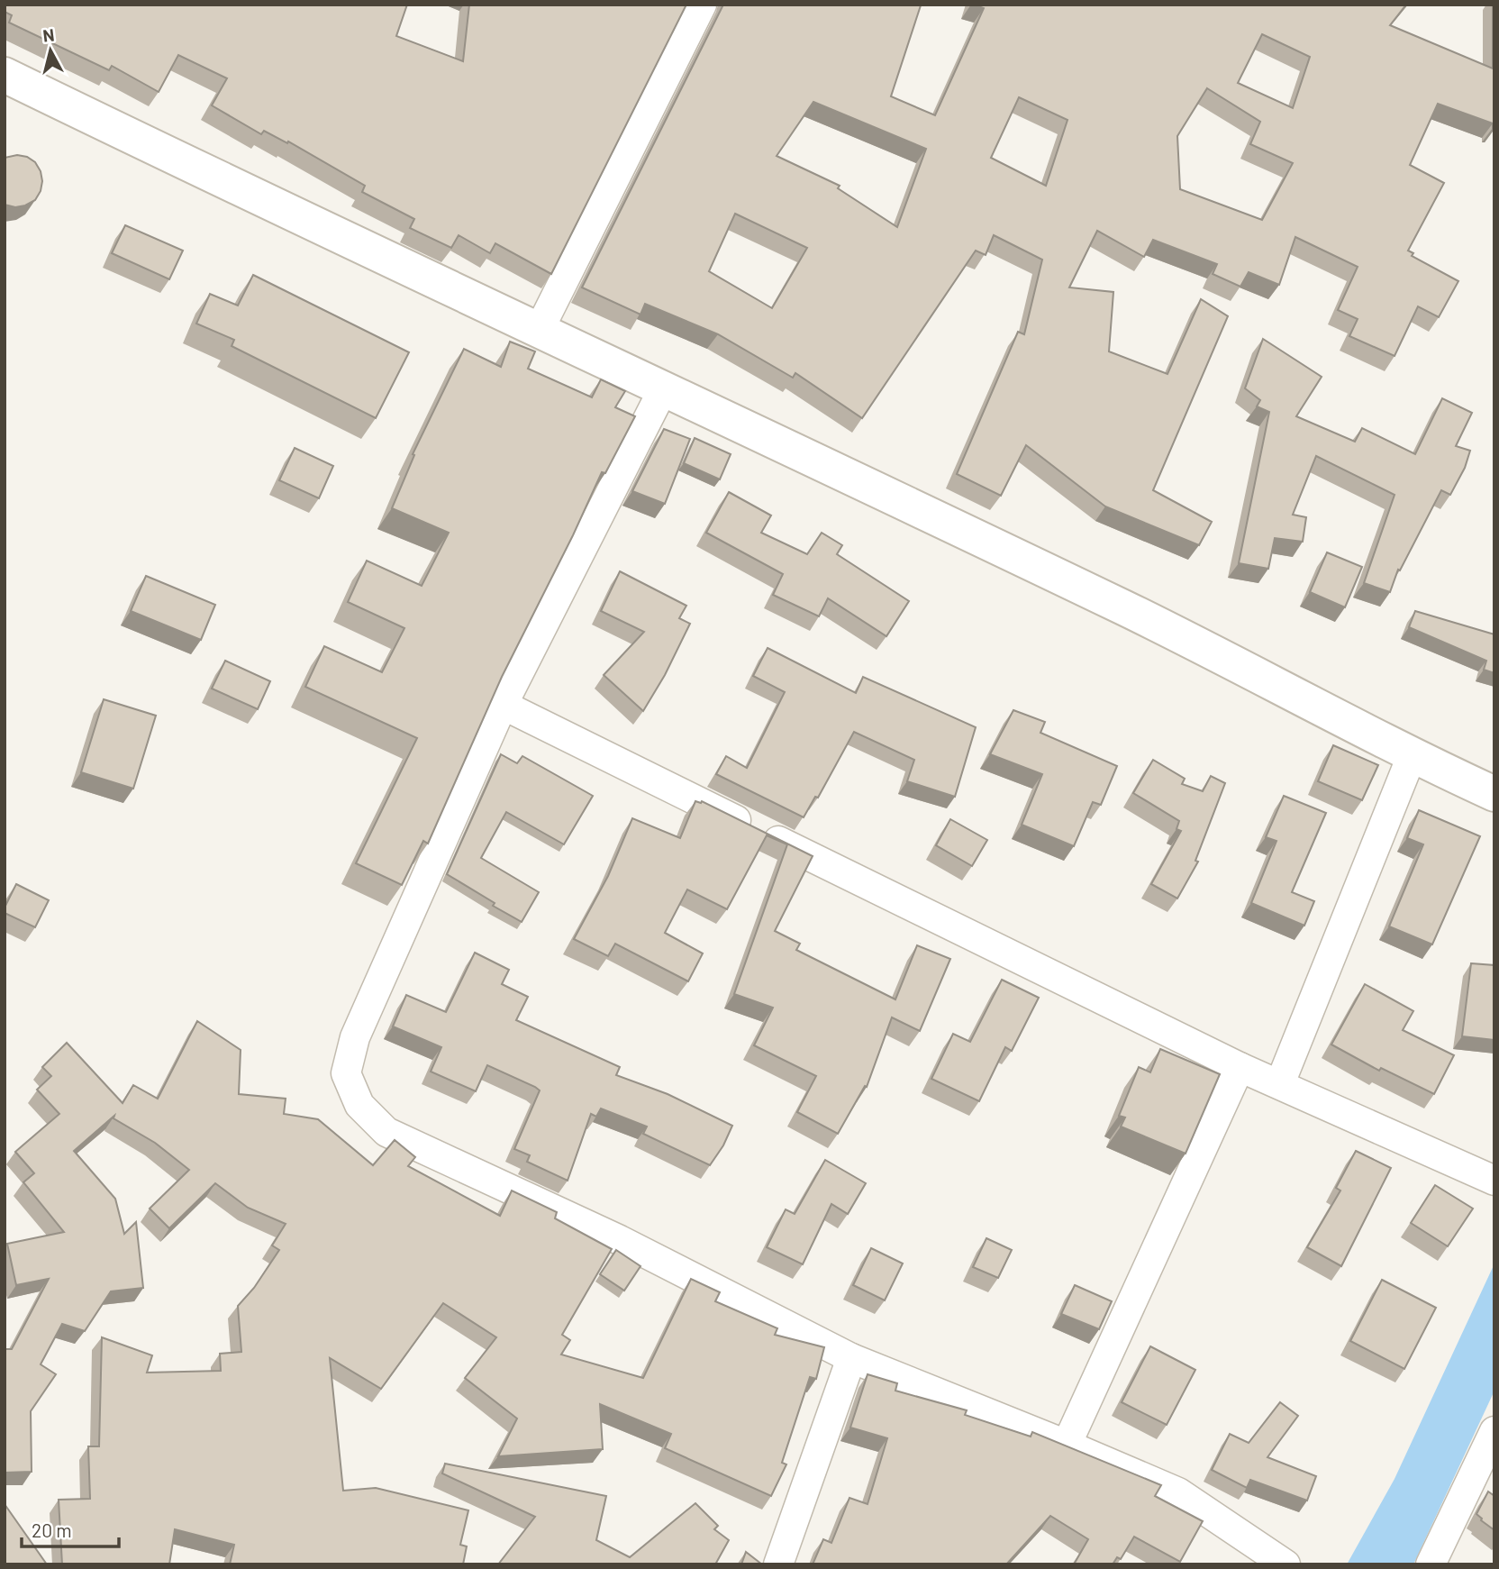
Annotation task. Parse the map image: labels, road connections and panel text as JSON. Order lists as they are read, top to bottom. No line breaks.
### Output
{"scale_bar":"20 m","north":"top"}
